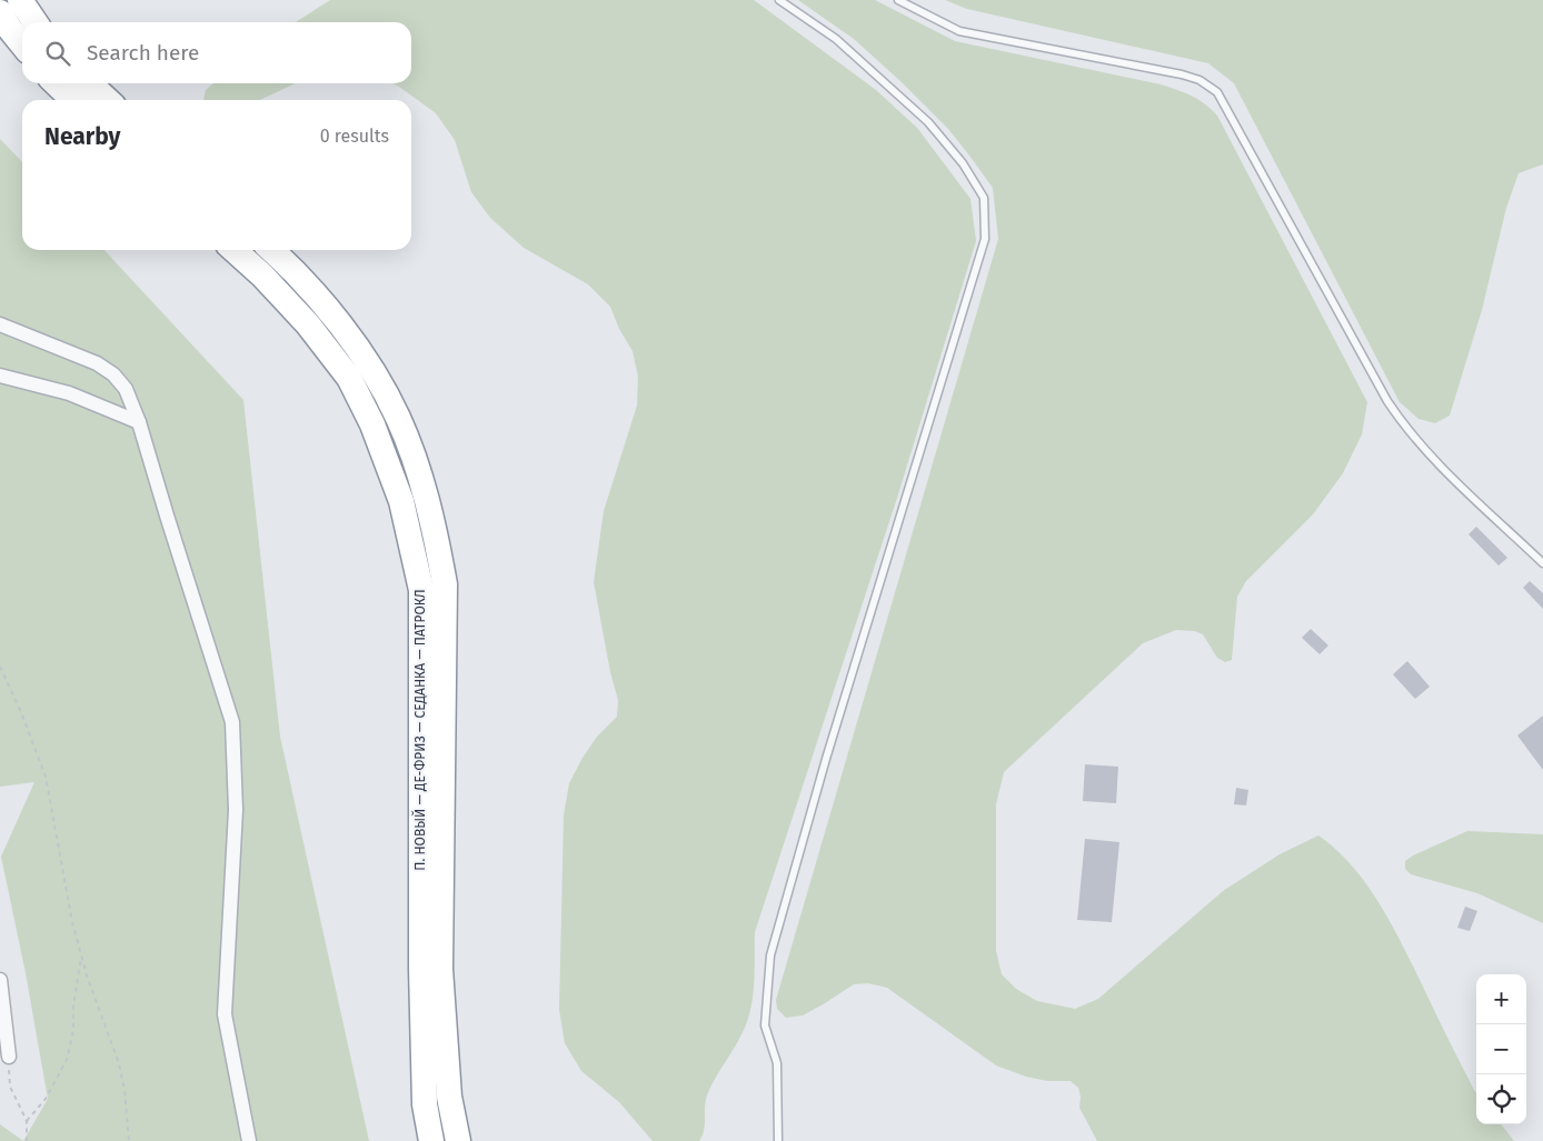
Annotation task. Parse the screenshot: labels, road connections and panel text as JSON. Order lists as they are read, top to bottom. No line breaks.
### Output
{"streets":{"highway":["П. НОВЫЙ — ДЕ-ФРИЗ — СЕДАНКА — ПАТРОКЛ"]},"page":{"search":"Search here","heading":["Nearby","0 results"],"map_buttons":["+","−"]}}
